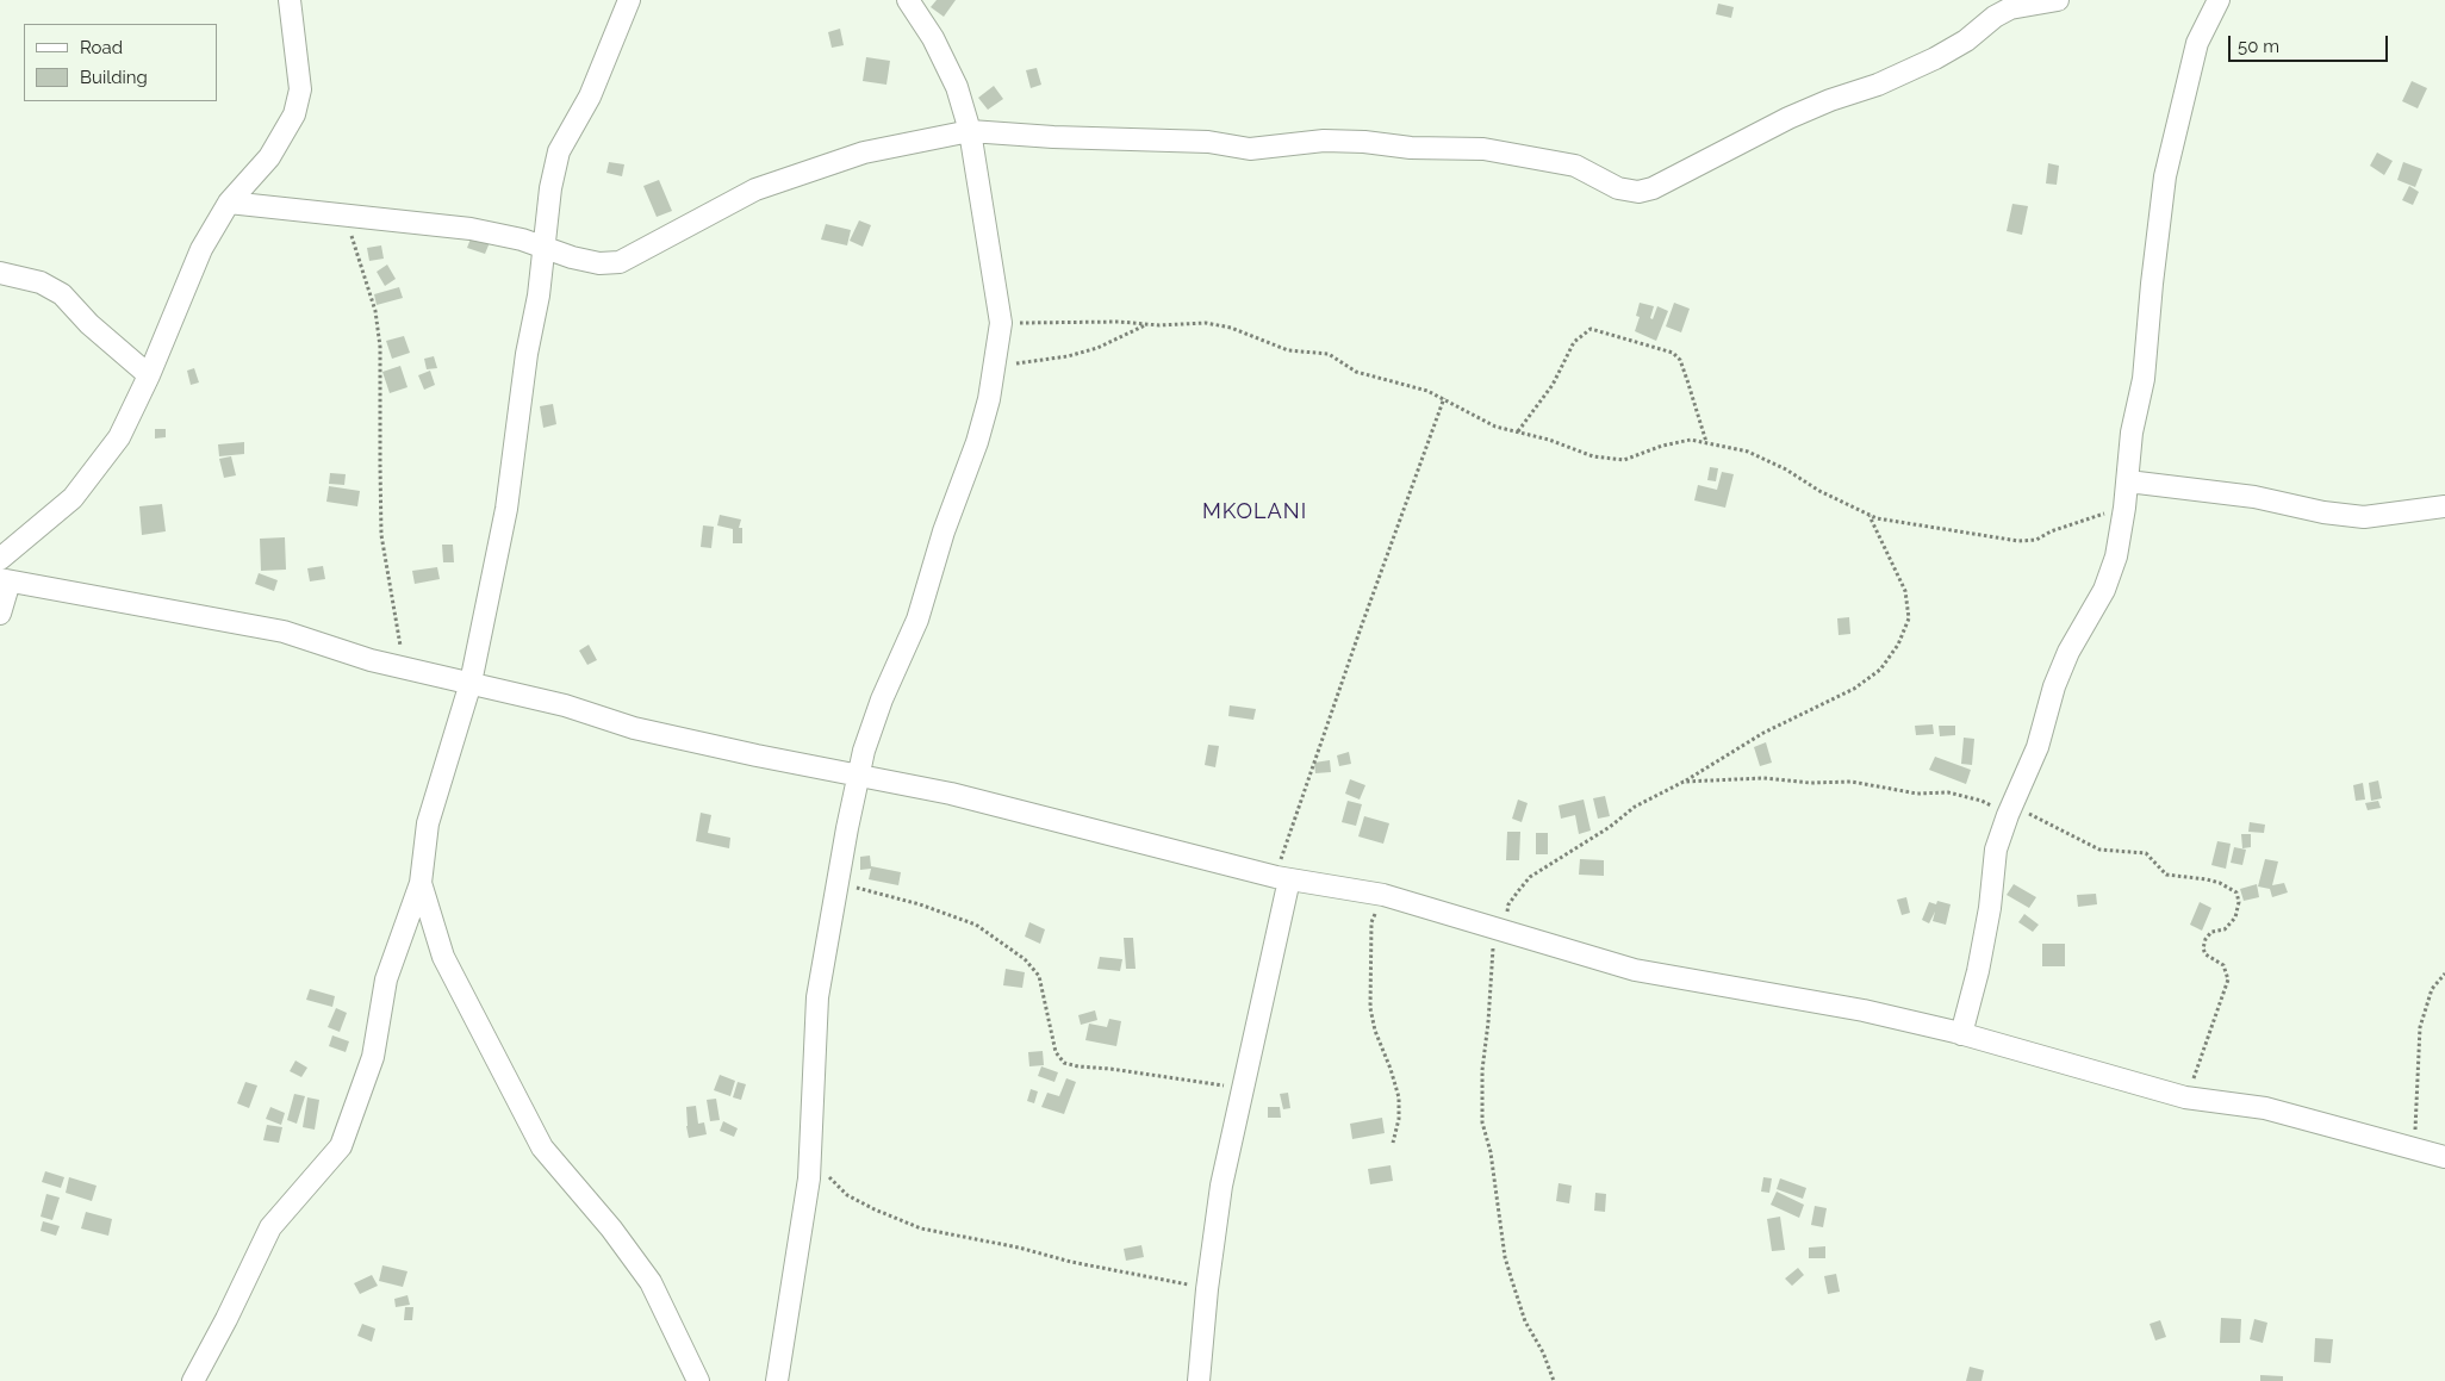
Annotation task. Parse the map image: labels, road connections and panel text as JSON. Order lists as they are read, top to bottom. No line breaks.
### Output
{"districts":["MKOLANI"],"legend":["Road","Building"],"scale_bar":"50 m"}
